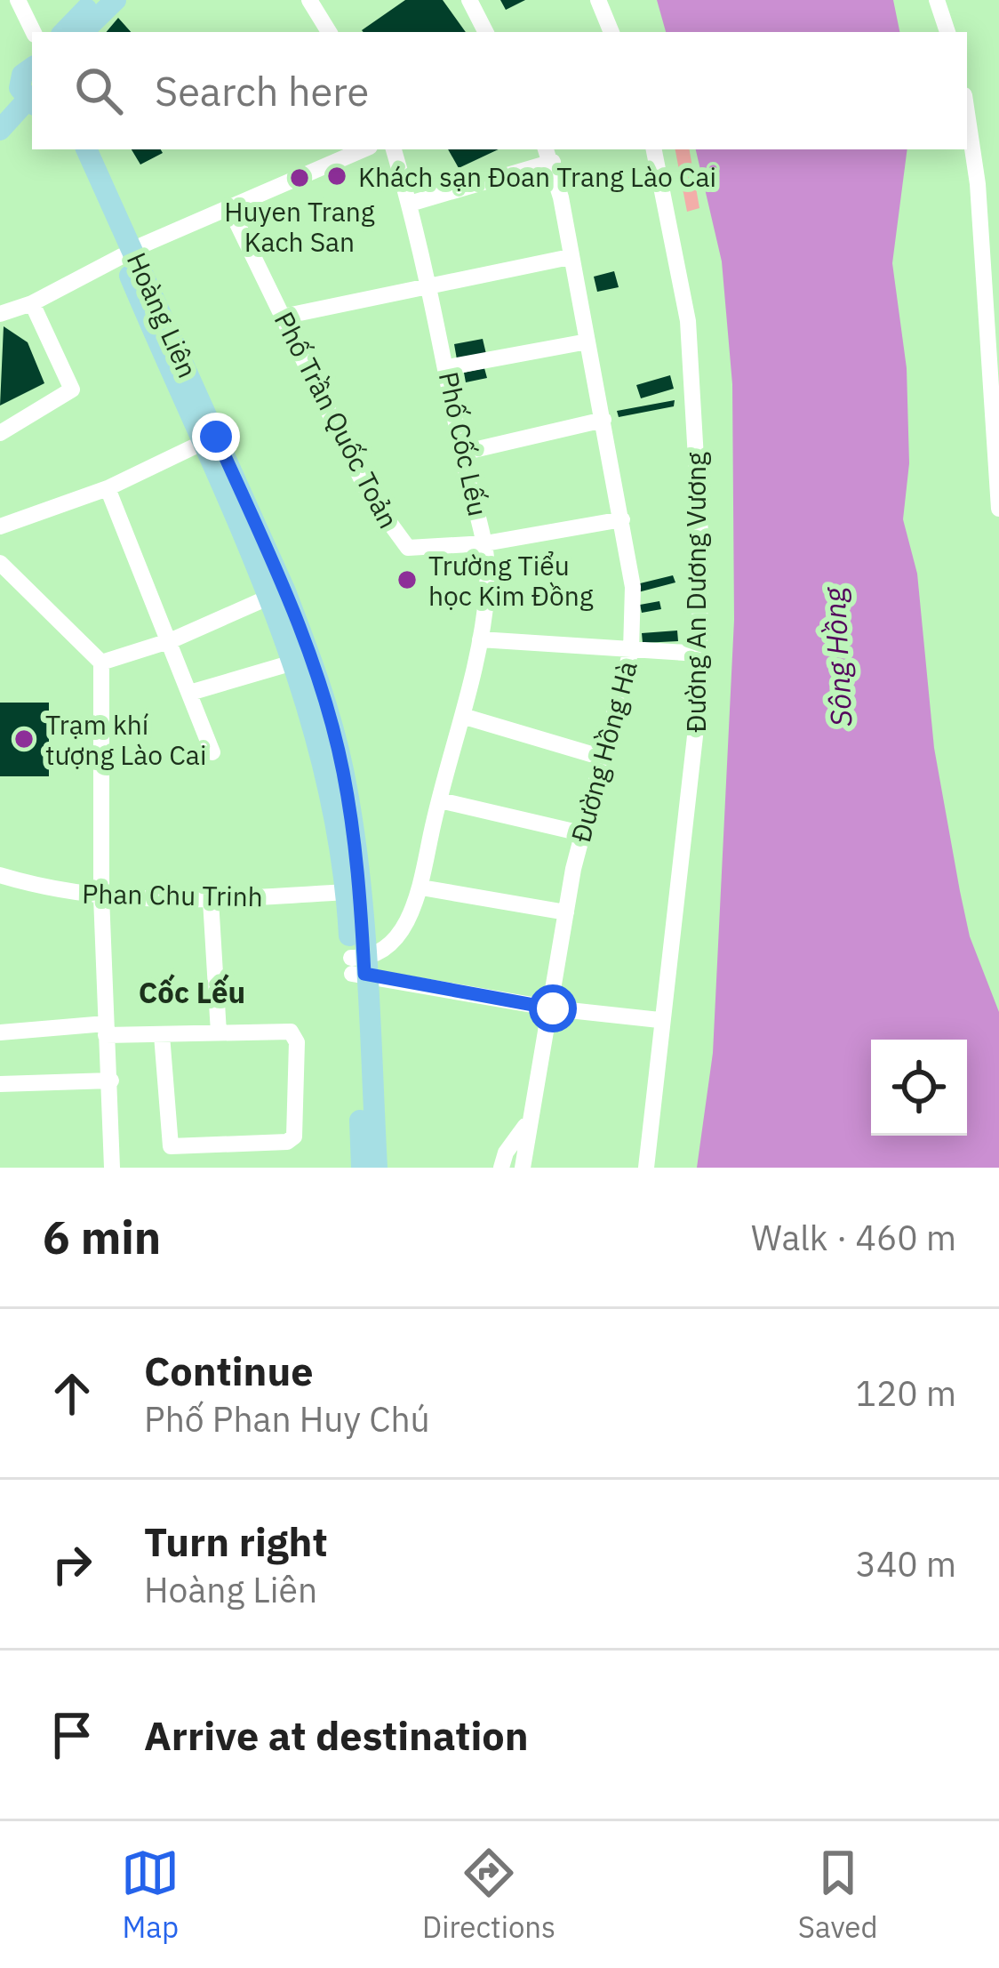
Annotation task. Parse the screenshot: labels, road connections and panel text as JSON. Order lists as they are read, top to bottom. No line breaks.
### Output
{"streets":{"main road":["Hoàng Liên"],"street":["Phố Trần Quốc Toản","Phố Cốc Lếu","Đường An Dương Vương","Đường Hồng Hà","Phan Chu Trinh"]},"crossings":[["Hoàng Liên","Phố Cốc Lếu"],["Hoàng Liên","Phan Chu Trinh"],["Phố Trần Quốc Toản","Phố Cốc Lếu"],["Phố Trần Quốc Toản","Đường Hồng Hà"]],"districts":["Cốc Lếu"],"water":["Sông Hồng"],"places":["Khách sạn Đoan Trang Lào Cai","Huyen Trang Kach San","Trường Tiểu học Kim Đồng","Trạm khí tượng Lào Cai"],"page":{"search":"Search here","heading":["6 min","Walk · 460 m"],"list":[["Continue","Phố Phan Huy Chú","120 m"],["Turn right","Hoàng Liên","340 m"],"Arrive at destination"],"nav":["Map","Directions","Saved"]}}
